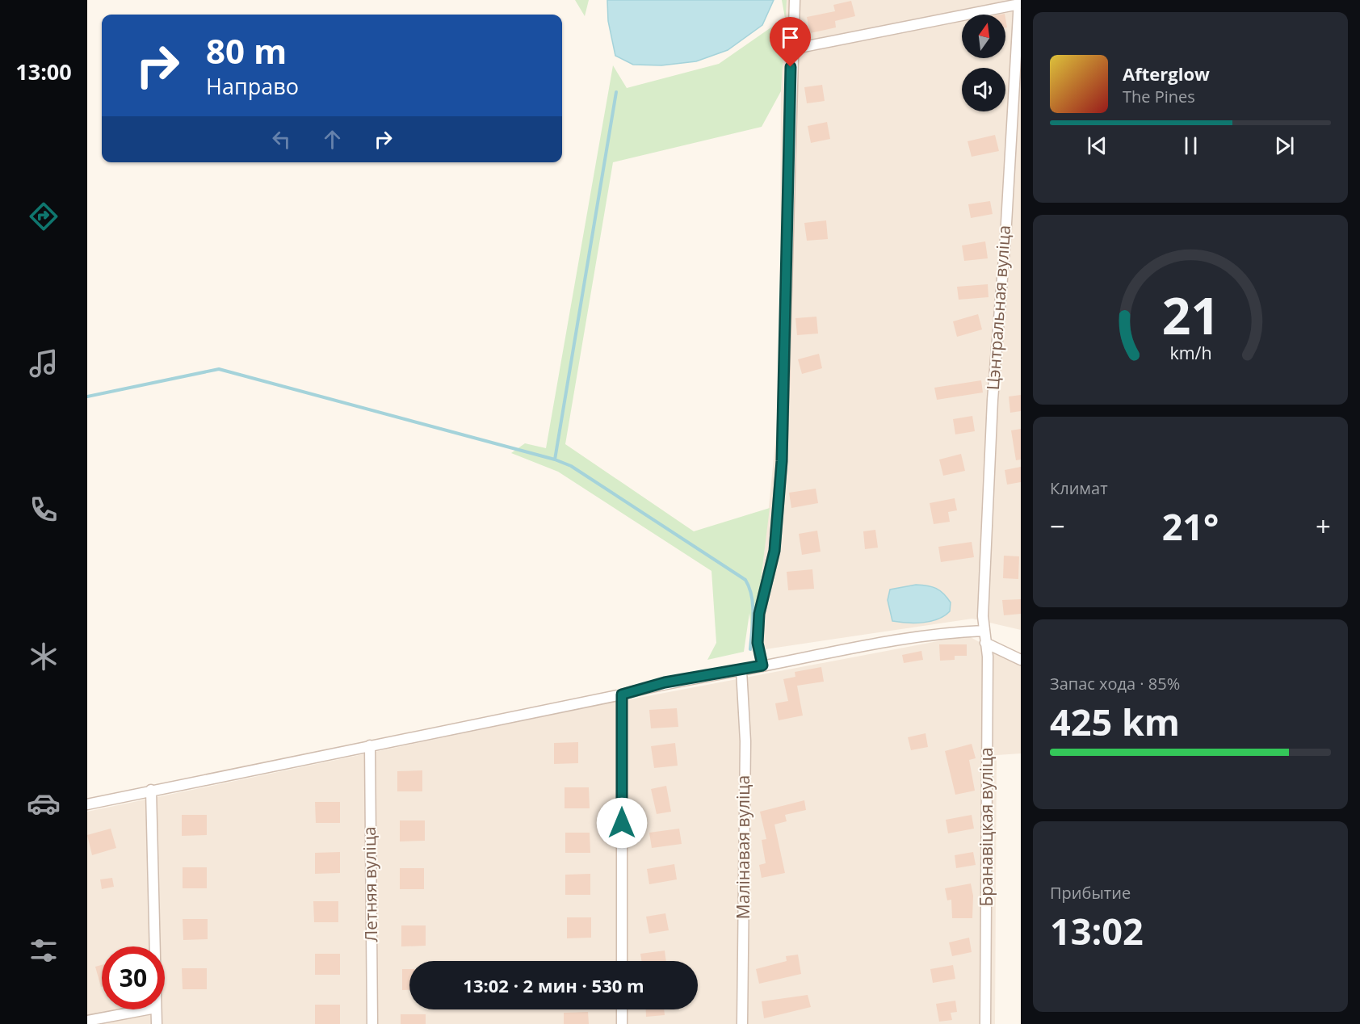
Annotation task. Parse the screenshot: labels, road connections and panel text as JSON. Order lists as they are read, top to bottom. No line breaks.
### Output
{"streets":{"street":["Цэнтральная вуліца","Бранавіцкая вуліца","Малінавая вуліца","Летняя вуліца"]},"crossings":[["Цэнтральная вуліца","Бранавіцкая вуліца"]],"north":"top","page":{"tabs":"13:00","turn":["80 m","Направо"],"song":["Afterglow","The Pines"],"tile":["Климат",["Запас хода · 85%","425 km"],["Прибытие","13:02"]],"heat":["−","21°","+"],"limit":"30","trip":"13:02 · 2 мин · 530 m","gauge":["21","km/h"]}}
